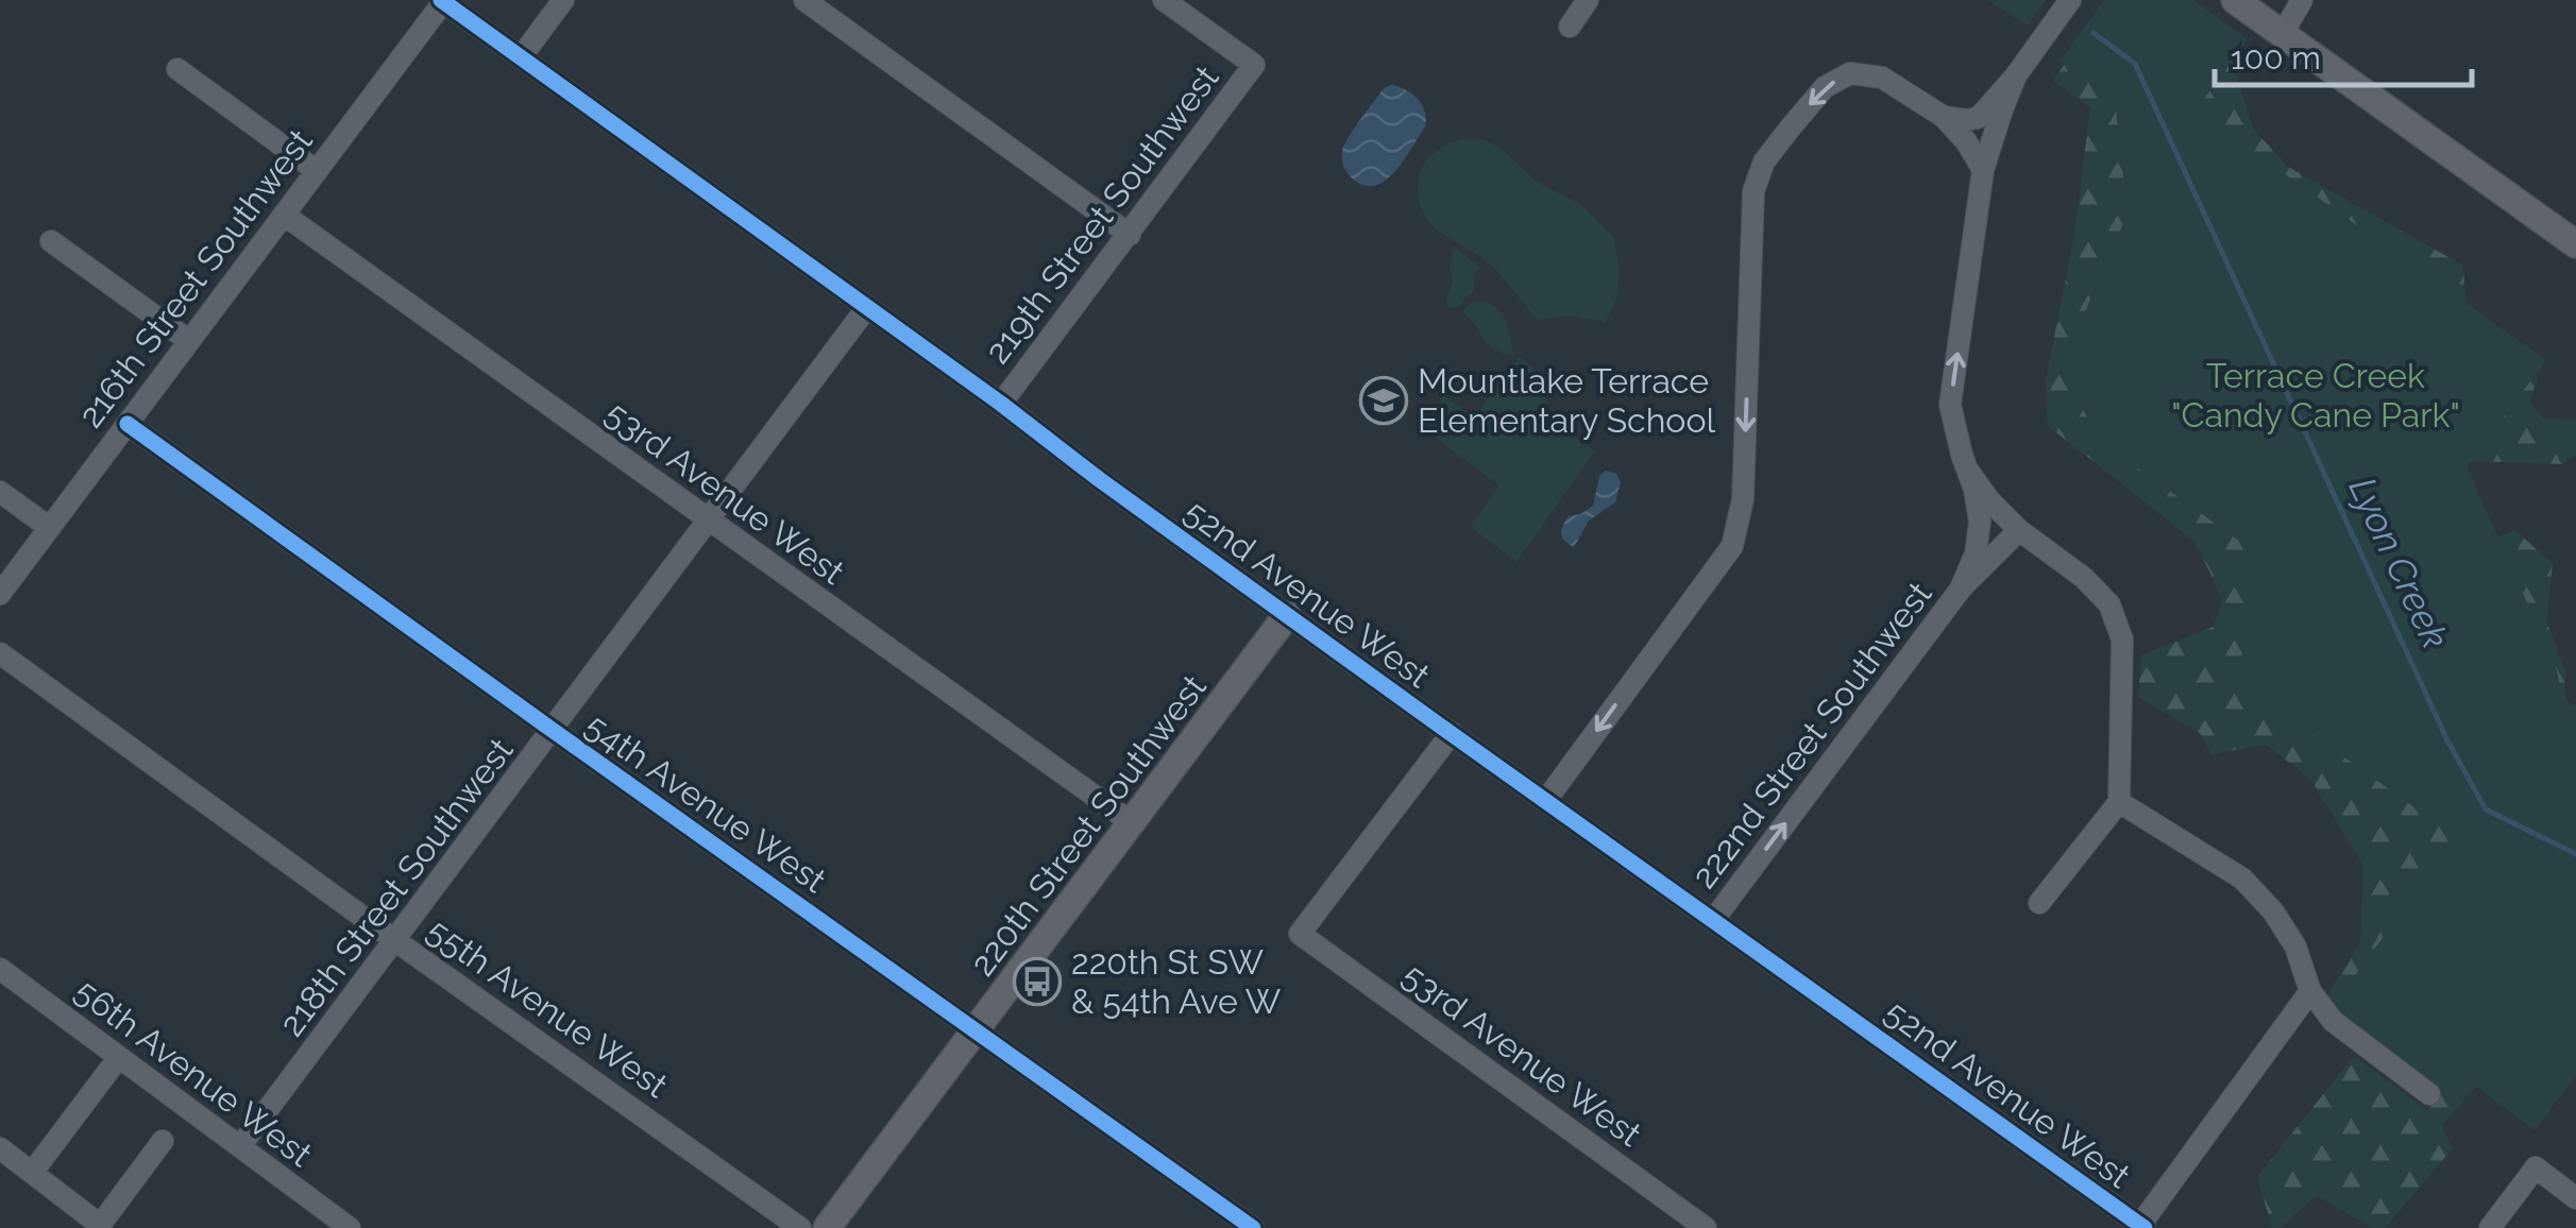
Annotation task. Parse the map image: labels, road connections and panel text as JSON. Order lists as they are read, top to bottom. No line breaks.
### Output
{"streets":{"main road":["220th Street Southwest"],"street":["219th Street Southwest","216th Street Southwest","53rd Avenue West","52nd Avenue West","222nd Street Southwest","54th Avenue West","218th Street Southwest","55th Avenue West","56th Avenue West"]},"crossings":[["219th Street Southwest","52nd Avenue West"],["216th Street Southwest","53rd Avenue West"],["216th Street Southwest","52nd Avenue West"],["216th Street Southwest","54th Avenue West"],["53rd Avenue West","52nd Avenue West"],["53rd Avenue West","220th Street Southwest"],["53rd Avenue West","218th Street Southwest"],["52nd Avenue West","222nd Street Southwest"],["52nd Avenue West","220th Street Southwest"],["52nd Avenue West","218th Street Southwest"],["54th Avenue West","220th Street Southwest"],["54th Avenue West","218th Street Southwest"],["218th Street Southwest","55th Avenue West"],["218th Street Southwest","56th Avenue West"]],"one_way":["222nd Street Southwest"],"water":["Lyon Creek"],"parks":["Terrace Creek \"Candy Cane Park\""],"places":{"school or university":["Mountlake Terrace Elementary School"],"bus stop":["220th St SW & 54th Ave W"]},"scale_bar":"100 m"}
